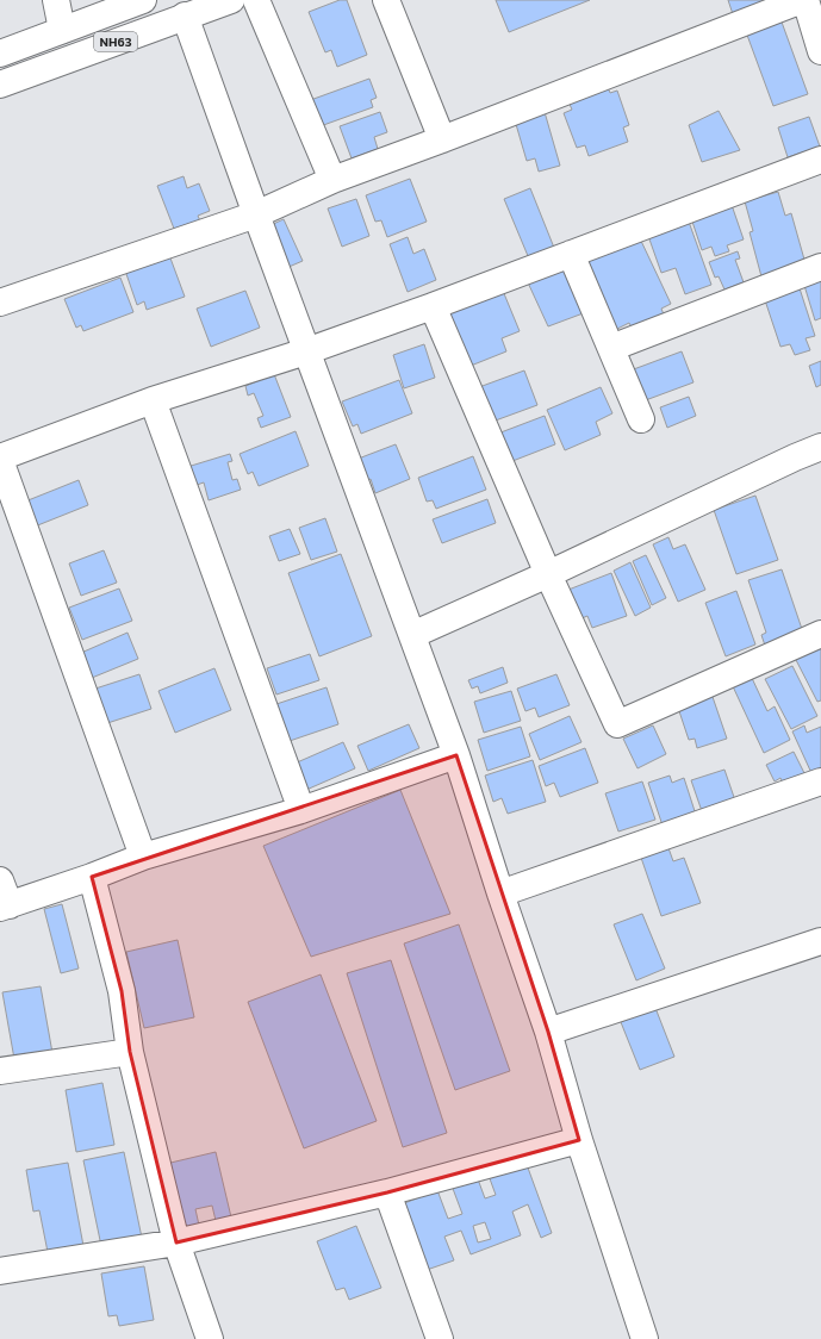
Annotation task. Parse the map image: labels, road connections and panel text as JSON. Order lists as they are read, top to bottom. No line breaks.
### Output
{"streets":{"main road":["NH63"]}}
